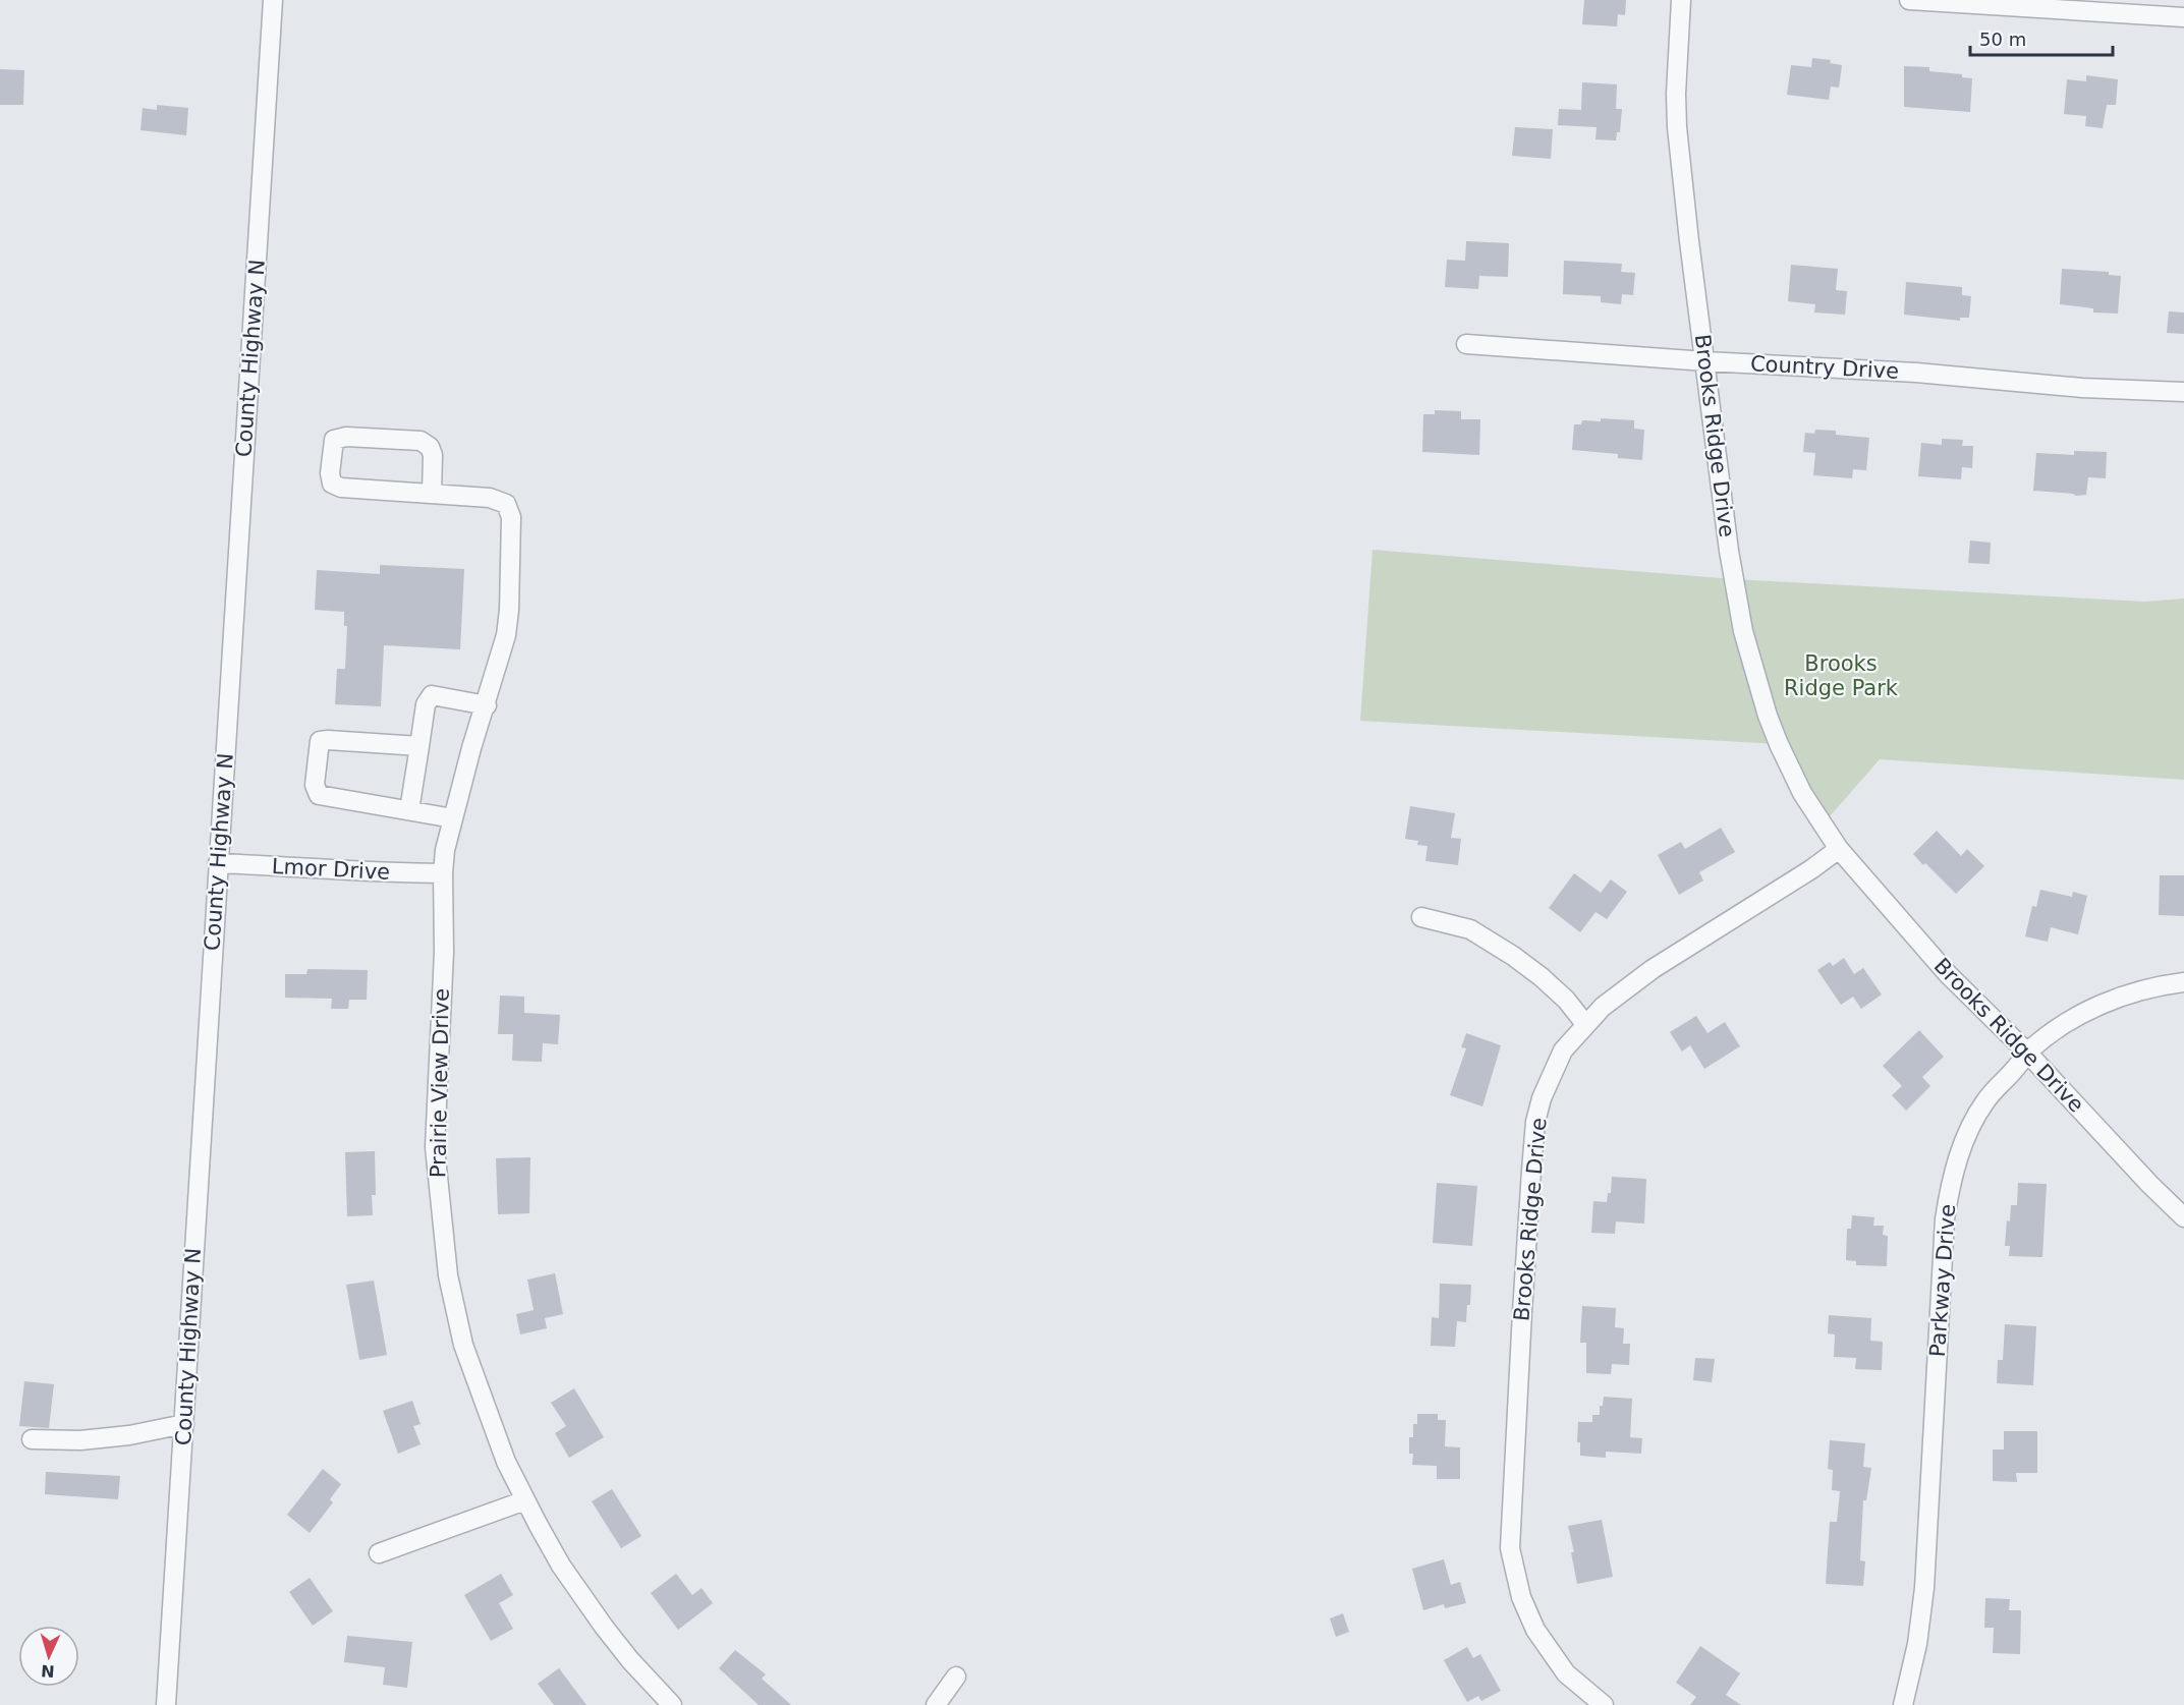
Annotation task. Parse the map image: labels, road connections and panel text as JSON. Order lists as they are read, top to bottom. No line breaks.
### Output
{"streets":{"street":["County Highway N","Country Drive","Brooks Ridge Drive","Lmor Drive","Prairie View Drive","Parkway Drive"]},"crossings":[["County Highway N","Lmor Drive"],["Country Drive","Brooks Ridge Drive"],["Brooks Ridge Drive","Parkway Drive"],["Lmor Drive","Prairie View Drive"]],"parks":["Brooks Ridge Park"],"scale_bar":"50 m","north":"bottom"}
